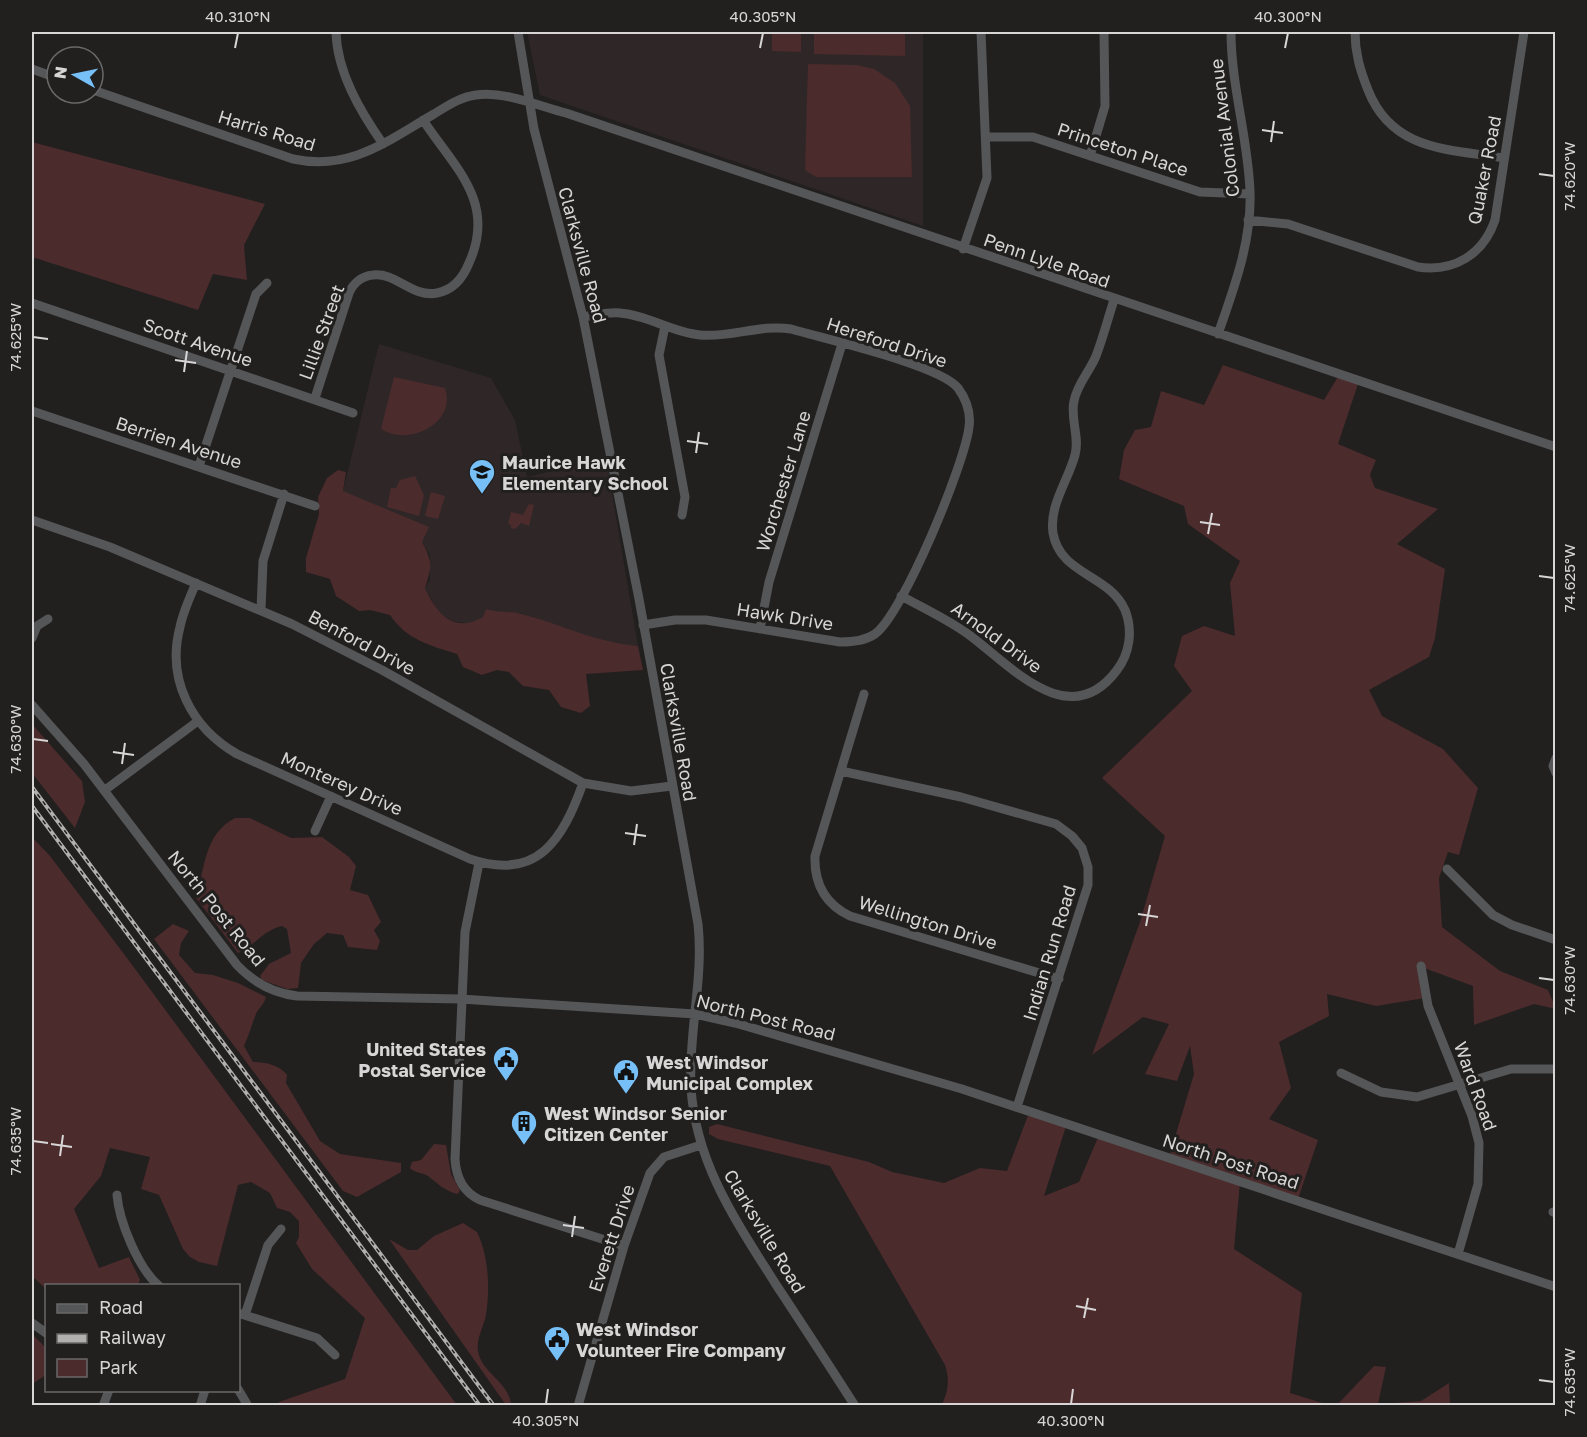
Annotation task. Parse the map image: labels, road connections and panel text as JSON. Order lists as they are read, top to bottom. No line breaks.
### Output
{"streets":{"street":["Colonial Avenue","Harris Road","Princeton Place","Quaker Road","Clarksville Road","Penn Lyle Road","Lillie Street","Scott Avenue","Hereford Drive","Berrien Avenue","Worchester Lane","Hawk Drive","Arnold Drive","Benford Drive","Monterey Drive","North Post Road","Wellington Drive","Indian Run Road","Ward Road","Everett Drive"]},"crossings":[["Colonial Avenue","Princeton Place"],["Colonial Avenue","Quaker Road"],["Colonial Avenue","Penn Lyle Road"],["Harris Road","Clarksville Road"],["Harris Road","Penn Lyle Road"],["Harris Road","Lillie Street"],["Clarksville Road","Penn Lyle Road"],["Clarksville Road","Hereford Drive"],["Clarksville Road","Hawk Drive"],["Clarksville Road","Benford Drive"],["Clarksville Road","North Post Road"],["Clarksville Road","Everett Drive"],["Penn Lyle Road","Arnold Drive"],["Lillie Street","Scott Avenue"],["Hereford Drive","Worchester Lane"],["Hereford Drive","Hawk Drive"],["Hereford Drive","Arnold Drive"],["Worchester Lane","Hawk Drive"],["Hawk Drive","Arnold Drive"],["Benford Drive","Monterey Drive"],["North Post Road","Indian Run Road"],["North Post Road","Ward Road"],["Wellington Drive","Indian Run Road"]],"places":{"school or university":["Maurice Hawk Elementary School"],"public building":["United States Postal Service","West Windsor Municipal Complex","West Windsor Volunteer Fire Company"],"building":["West Windsor Senior Citizen Center"]},"legend":["Road","Railway","Park"],"north":"left","coordinates":["40.310°N","40.305°N","40.300°N","74.620°W","74.625°W","74.630°W","74.635°W"]}
